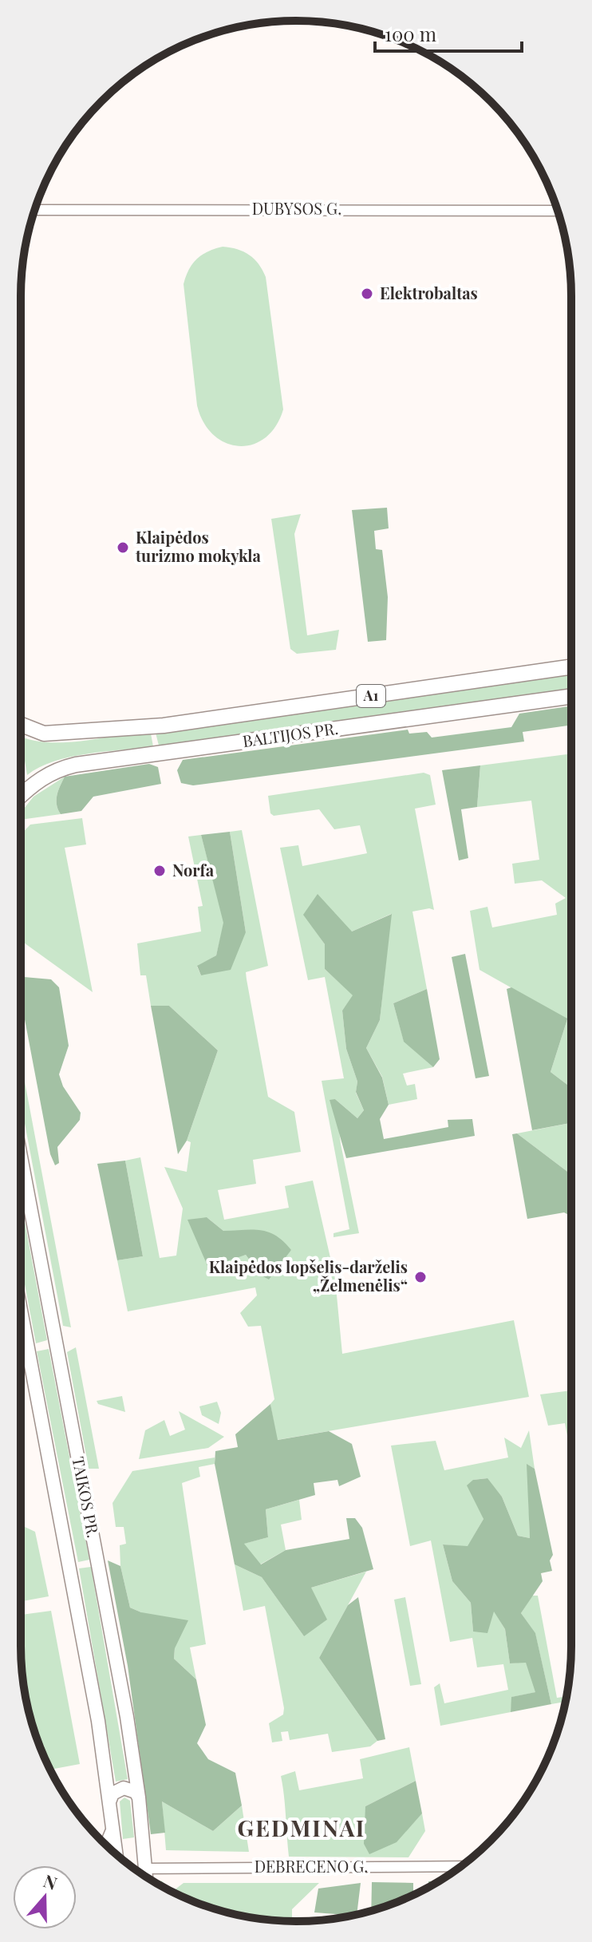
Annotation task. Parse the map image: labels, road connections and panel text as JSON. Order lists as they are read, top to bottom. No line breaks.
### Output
{"streets":{"highway":["A1","BALTIJOS PR."],"main road":["TAIKOS PR."],"street":["DUBYSOS G.","DEBRECENO G."]},"crossings":[["TAIKOS PR.","DEBRECENO G."]],"districts":["GEDMINAI"],"places":["Elektrobaltas","Klaipėdos turizmo mokykla","Norfa","Klaipėdos lopšelis-darželis „Želmenėlis“"],"scale_bar":"100 m","north":"top"}
